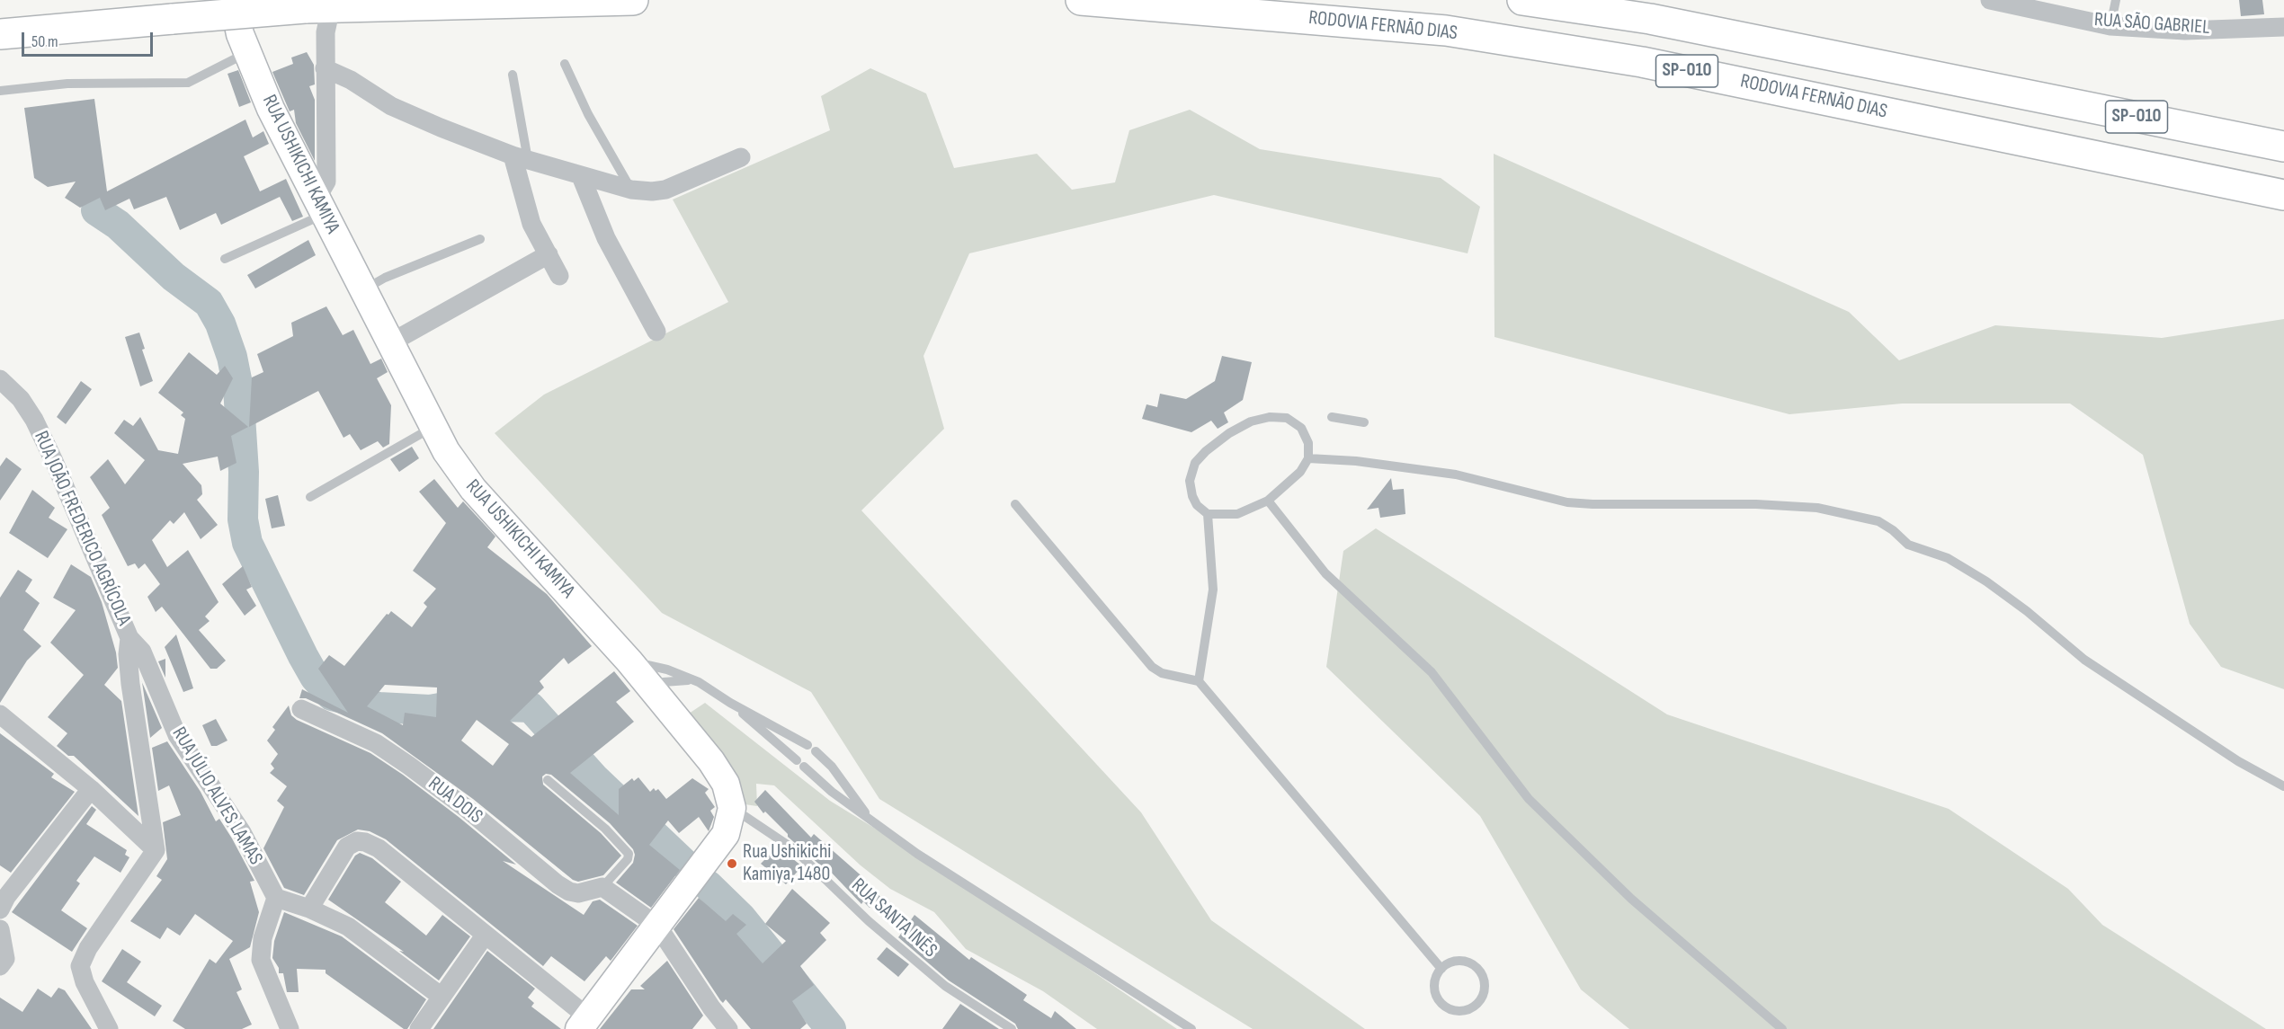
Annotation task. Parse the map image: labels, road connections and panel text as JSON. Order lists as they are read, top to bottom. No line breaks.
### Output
{"streets":{"highway":["RODOVIA FERNÃO DIAS","SP-010"],"main road":["RUA USHIKICHI KAMIYA"],"street":["RUA SÃO GABRIEL","RUA JOÃO FREDERICO AGRÍCOLA","RUA JÚLIO ALVES LAMAS","RUA DOIS"],"lane":["RUA SANTA INÊS"]},"crossings":[["RUA USHIKICHI KAMIYA","RUA SANTA INÊS"],["RUA JOÃO FREDERICO AGRÍCOLA","RUA JÚLIO ALVES LAMAS"]],"places":["Rua Ushikichi Kamiya, 1480"],"scale_bar":"50 m"}
